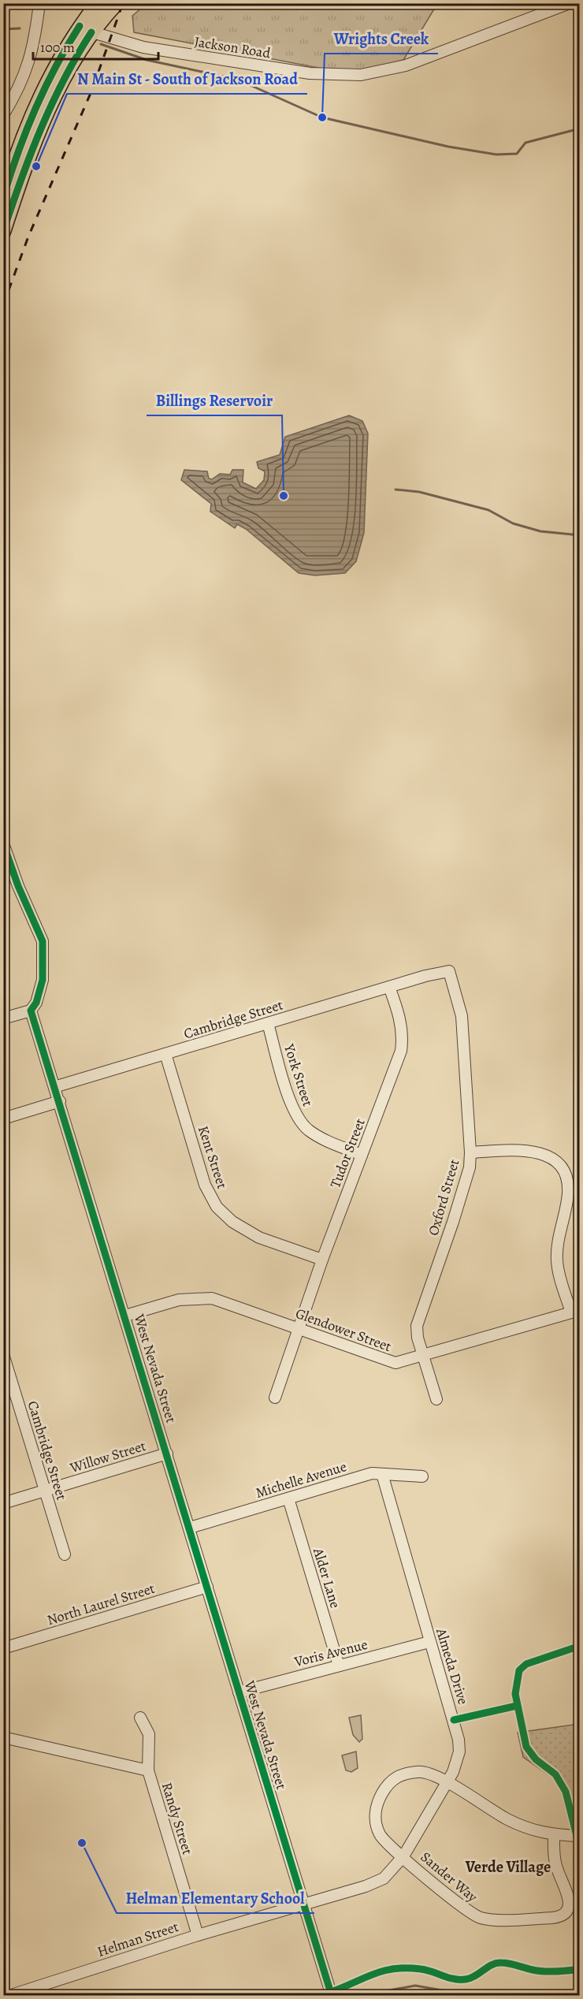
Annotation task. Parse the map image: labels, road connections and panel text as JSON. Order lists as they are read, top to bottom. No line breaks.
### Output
{"streets":{"street":["Jackson Road","Cambridge Street","York Street","Tudor Street","Kent Street","Oxford Street","Glendower Street","West Nevada Street","Willow Street","Michelle Avenue","Alder Lane","North Laurel Street","Voris Avenue","Almeda Drive","Randy Street","Sander Way","Helman Street"]},"crossings":[["Cambridge Street","York Street"],["Cambridge Street","Tudor Street"],["Cambridge Street","Kent Street"],["Cambridge Street","Oxford Street"],["Cambridge Street","West Nevada Street"],["Cambridge Street","Willow Street"],["York Street","Tudor Street"],["Tudor Street","Kent Street"],["Tudor Street","Glendower Street"],["Oxford Street","Glendower Street"],["Glendower Street","West Nevada Street"],["West Nevada Street","Willow Street"],["West Nevada Street","Michelle Avenue"],["West Nevada Street","North Laurel Street"],["West Nevada Street","Voris Avenue"],["West Nevada Street","Almeda Drive"],["West Nevada Street","Helman Street"],["Michelle Avenue","Alder Lane"],["Michelle Avenue","Almeda Drive"],["Alder Lane","Voris Avenue"],["Voris Avenue","Almeda Drive"],["Almeda Drive","Sander Way"],["Almeda Drive","Helman Street"],["Randy Street","Helman Street"]],"districts":["Verde Village"],"places":["Wrights Creek","N Main St - South of Jackson Road","Billings Reservoir","Helman Elementary School"],"scale_bar":"100 m"}
